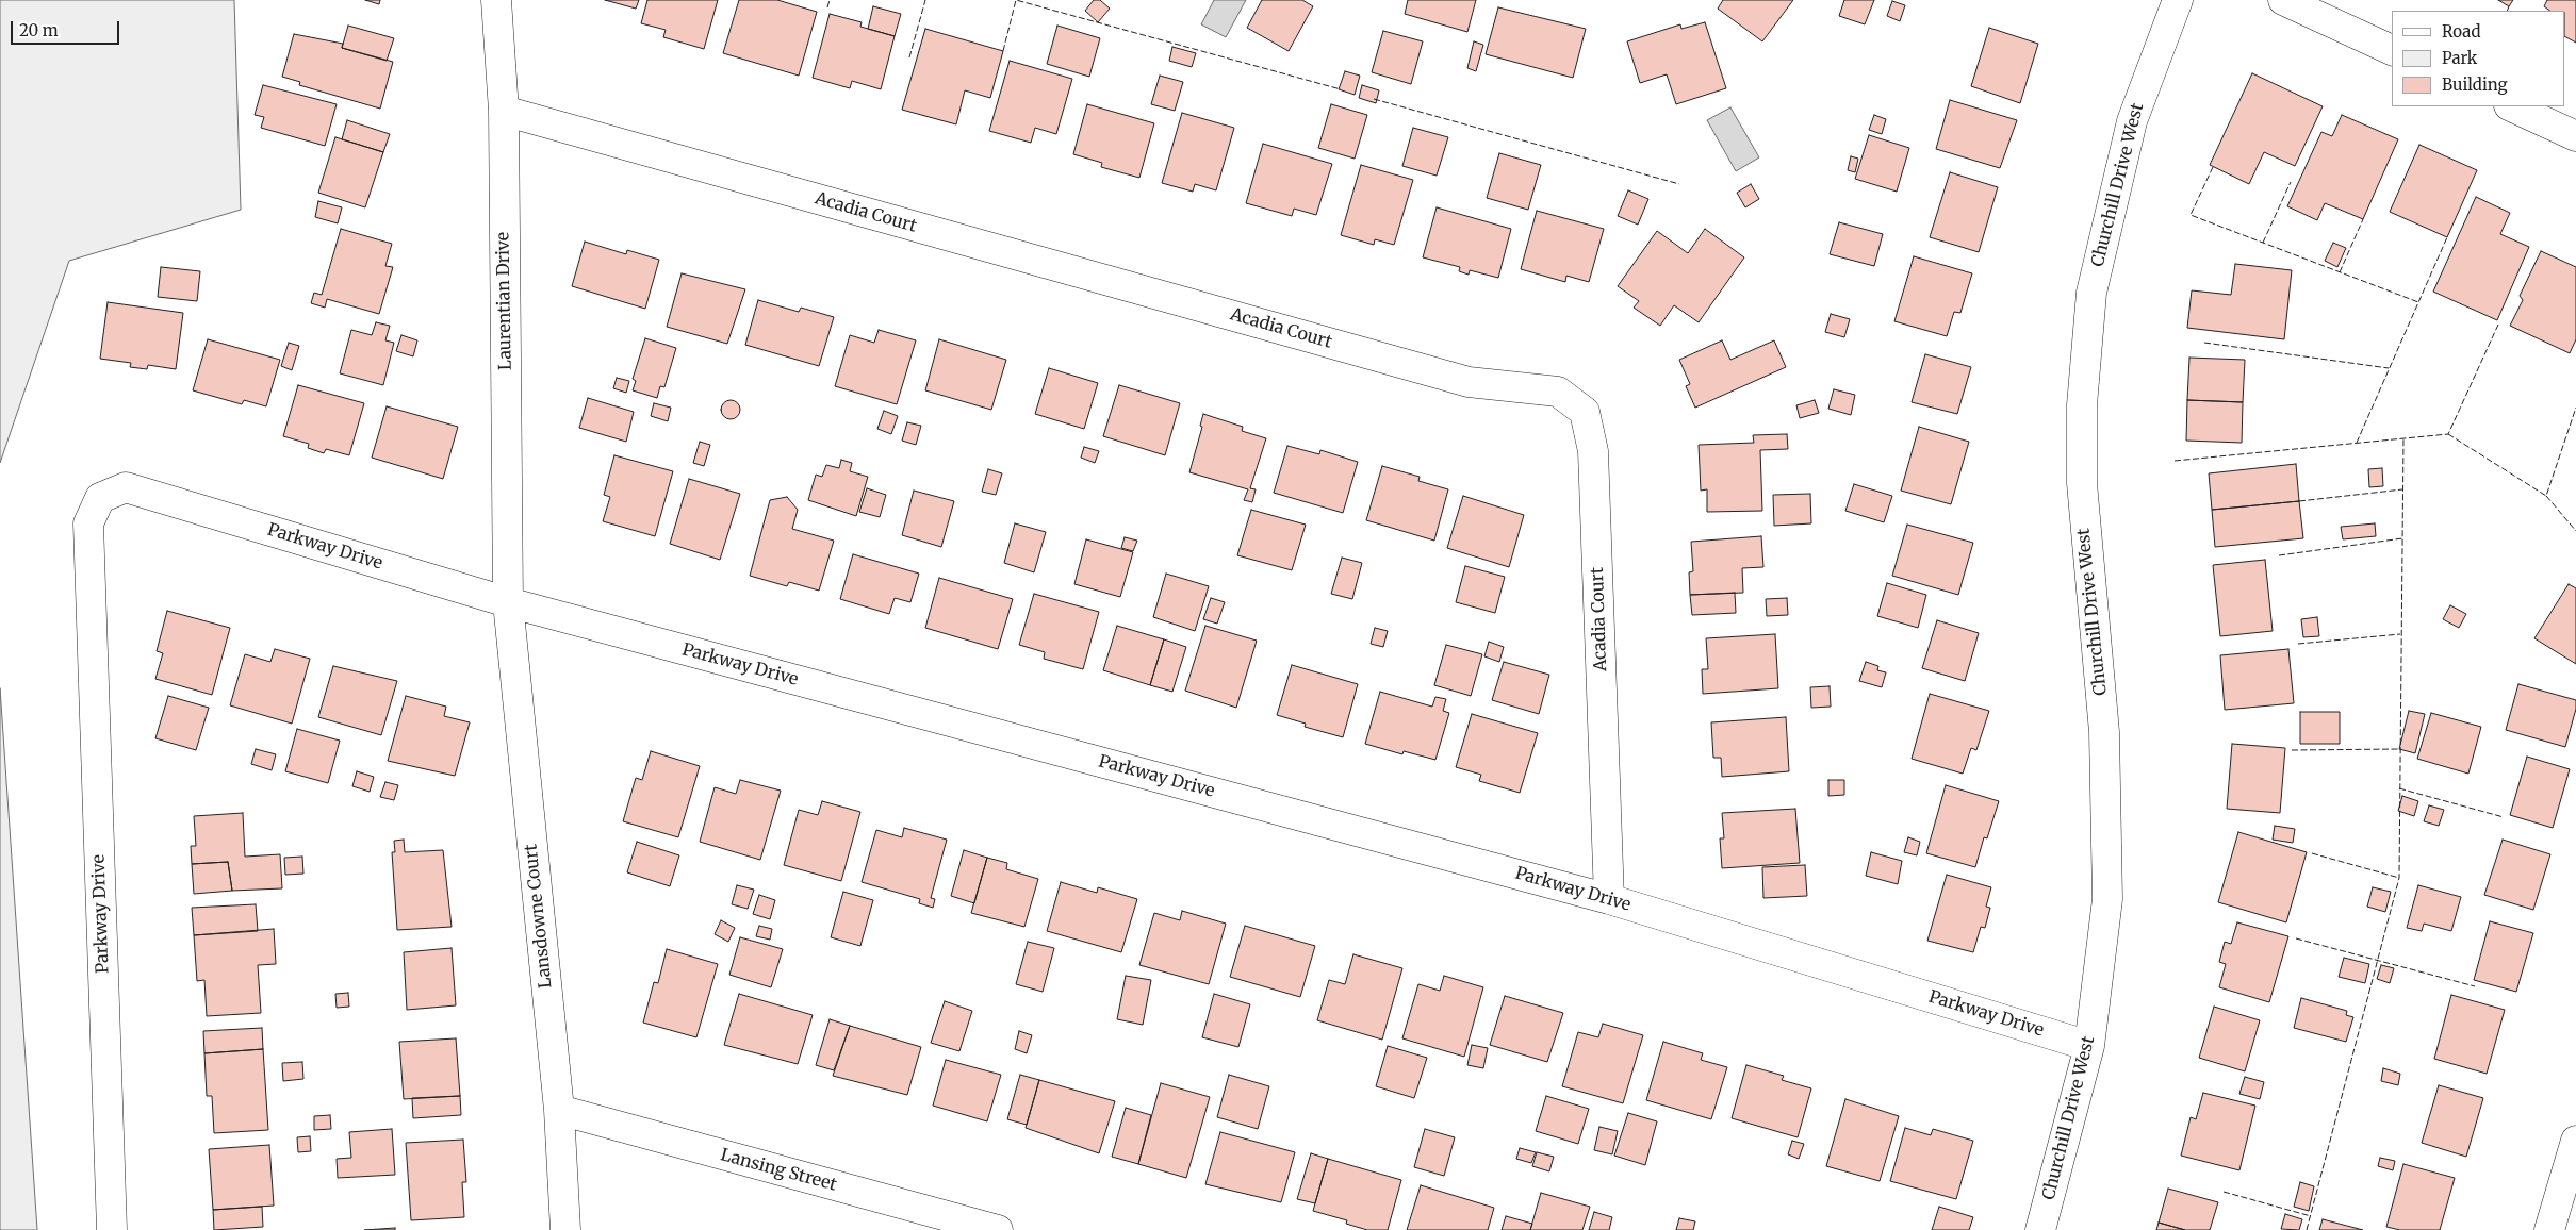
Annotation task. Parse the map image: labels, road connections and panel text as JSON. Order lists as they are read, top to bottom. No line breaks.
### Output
{"streets":{"street":["Churchill Drive West","Acadia Court","Laurentian Drive","Parkway Drive","Lansdowne Court","Lansing Street"]},"crossings":[["Churchill Drive West","Parkway Drive"],["Acadia Court","Laurentian Drive"],["Acadia Court","Parkway Drive"],["Laurentian Drive","Parkway Drive"],["Laurentian Drive","Lansdowne Court"],["Parkway Drive","Lansdowne Court"],["Lansdowne Court","Lansing Street"]],"legend":["Road","Park","Building"],"scale_bar":"20 m"}
